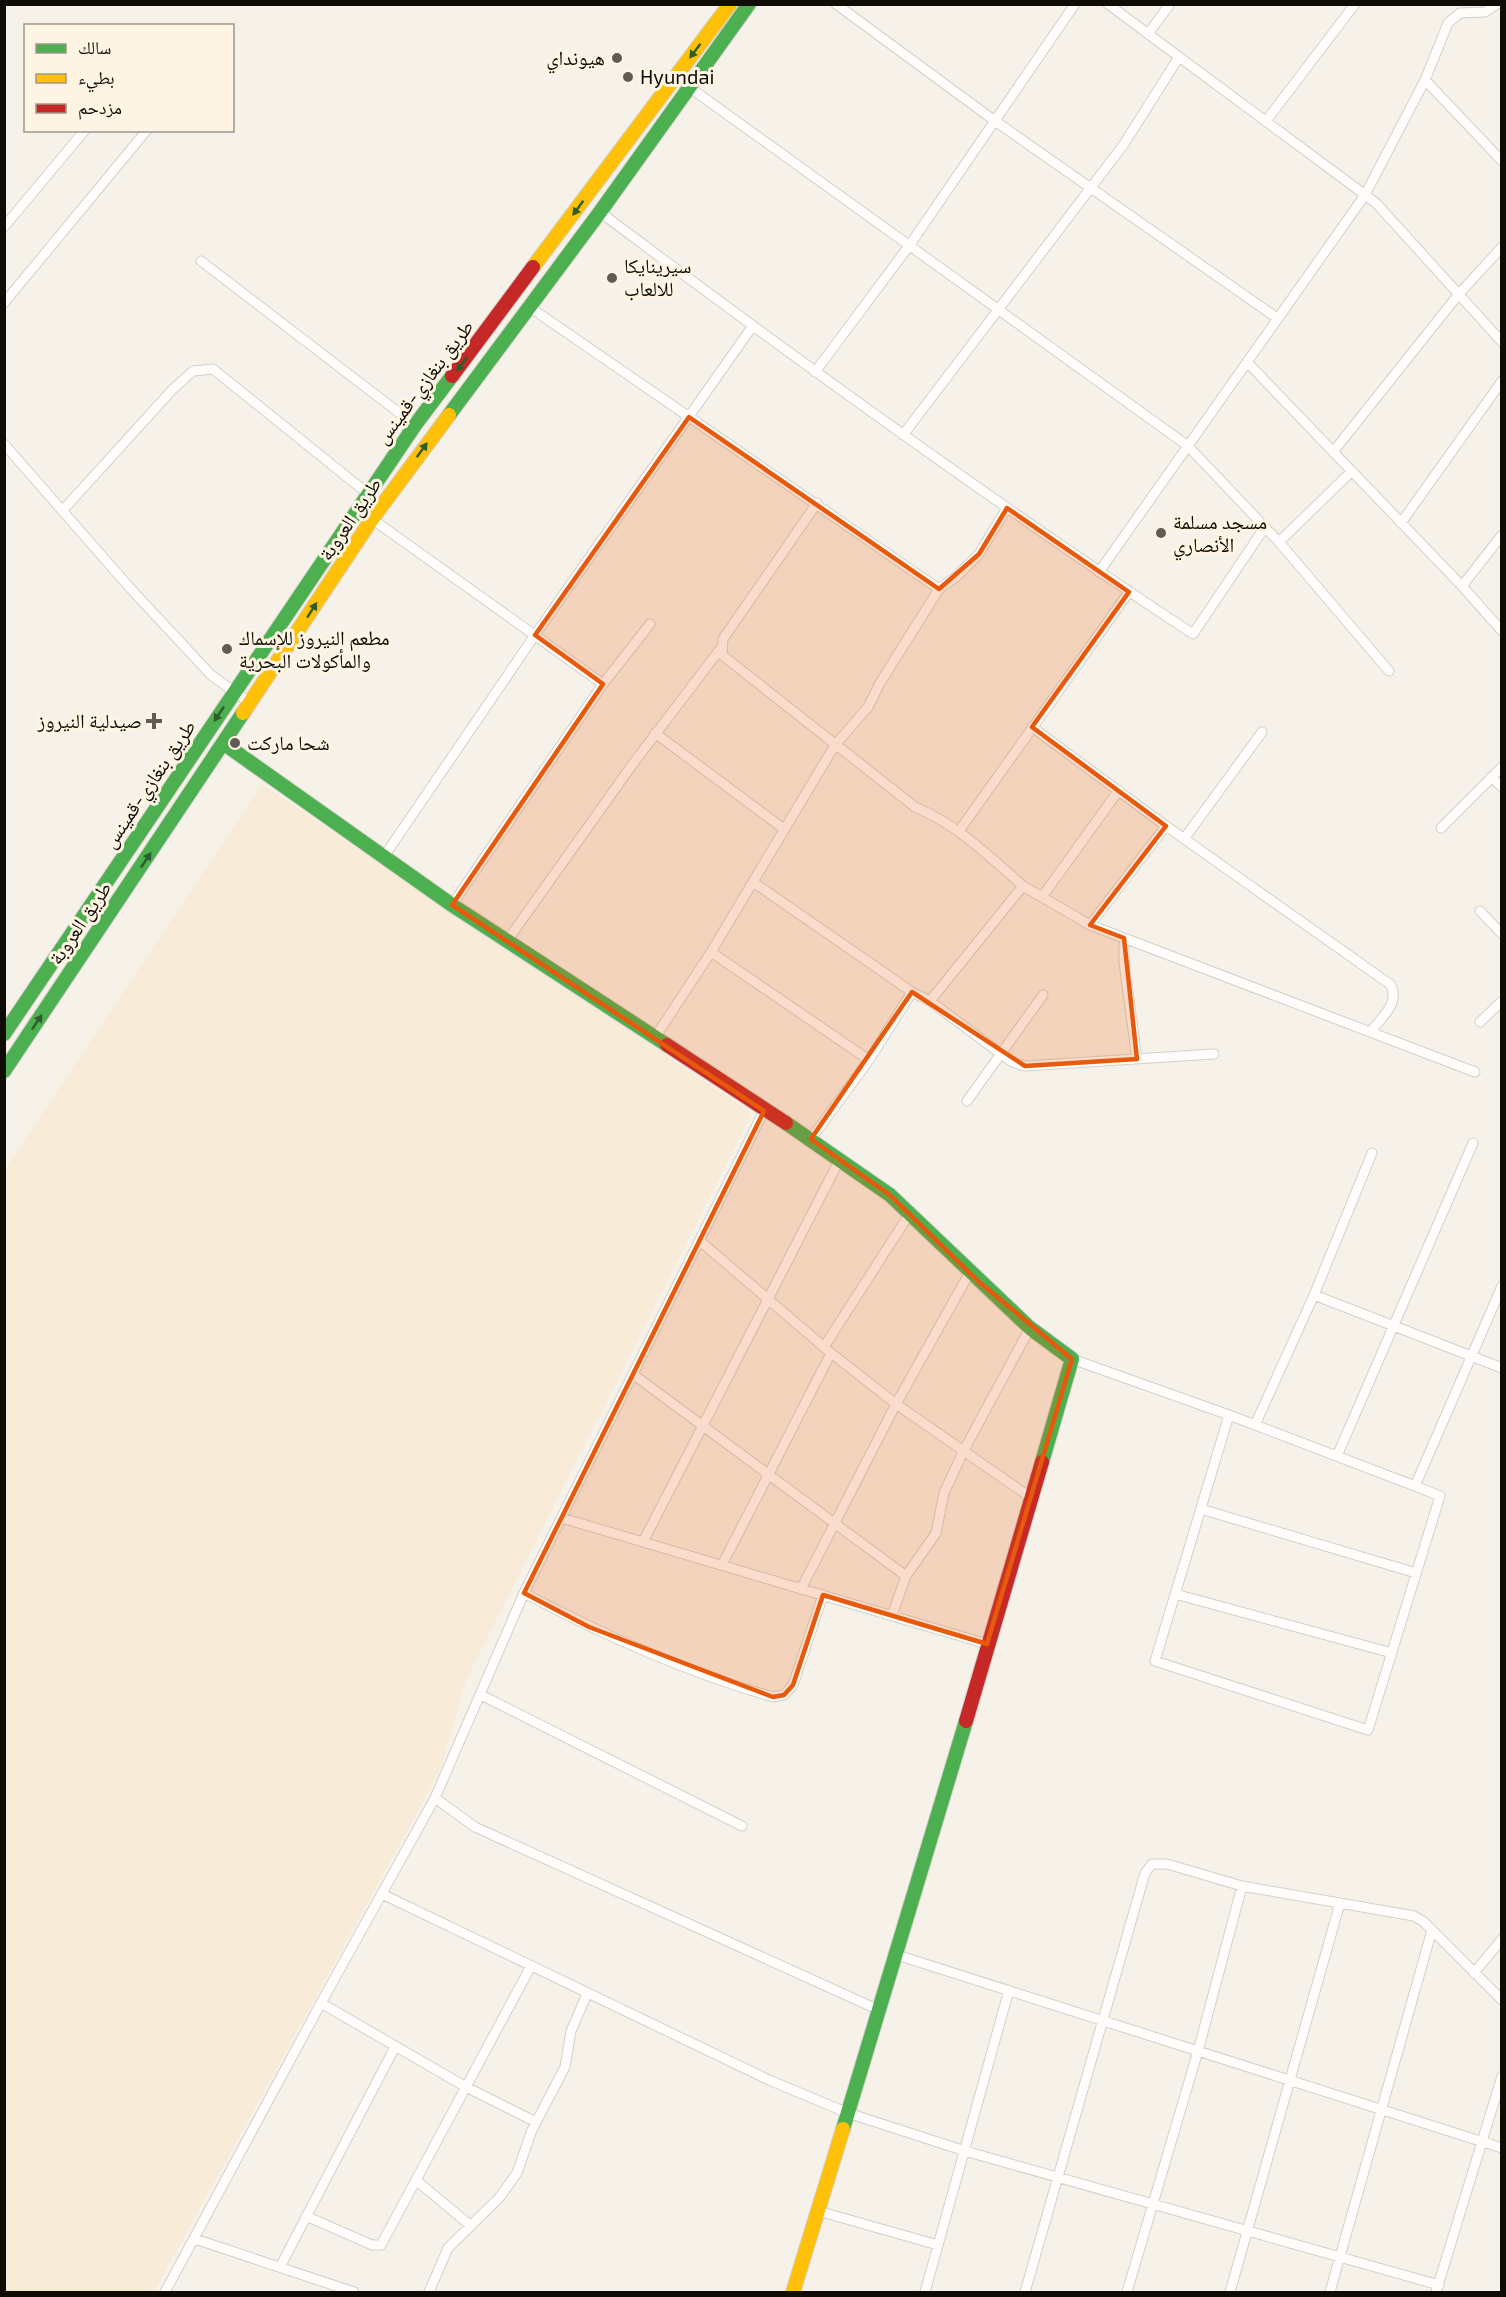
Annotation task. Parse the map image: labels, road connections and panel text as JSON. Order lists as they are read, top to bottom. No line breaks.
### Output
{"streets":{"main road":["طريق بنغازي-قمينس","طريق العروبة"]},"one_way":["طريق بنغازي-قمينس","طريق العروبة"],"places":{"other":["هيونداي","Hyundai","سيرينايكا للالعاب","مسجد مسلمة الأنصاري","مطعم النيروز للإسماك والمأكولات البحرية","شحا ماركت"],"health":["صيدلية النيروز"]},"legend":["سالك","بطيء","مزدحم"]}
